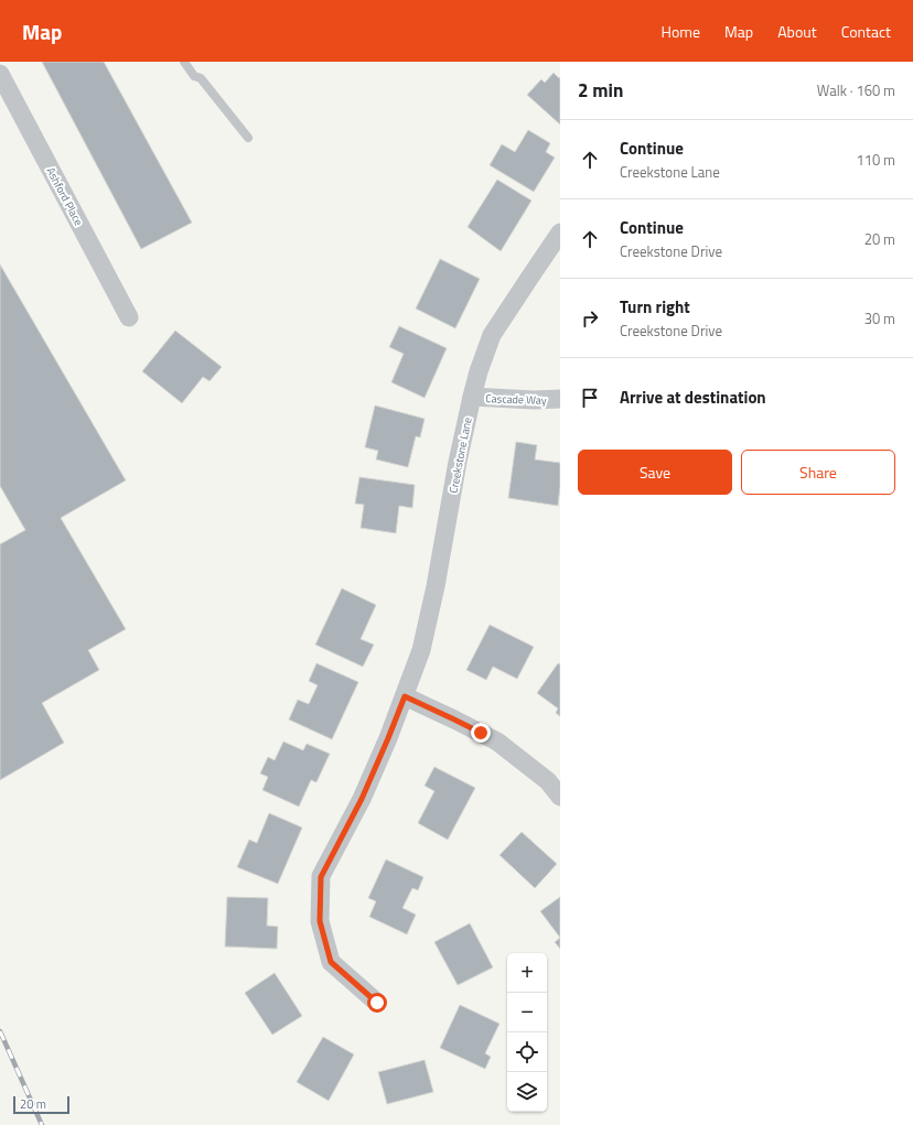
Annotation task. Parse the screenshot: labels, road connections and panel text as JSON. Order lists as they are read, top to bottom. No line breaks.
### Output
{"streets":{"street":["Ashford Place","Cascade Way","Creekstone Lane"]},"crossings":[["Cascade Way","Creekstone Lane"]],"scale_bar":"20 m","page":{"header":"Map","nav":["Home","Map","About","Contact"],"heading":["2 min","Walk · 160 m"],"list":[["Continue","Creekstone Lane","110 m"],["Continue","Creekstone Drive","20 m"],["Turn right","Creekstone Drive","30 m"],"Arrive at destination"],"buttons":["Save","Share"],"map_buttons":["+","−"],"scale":"20 m"}}
